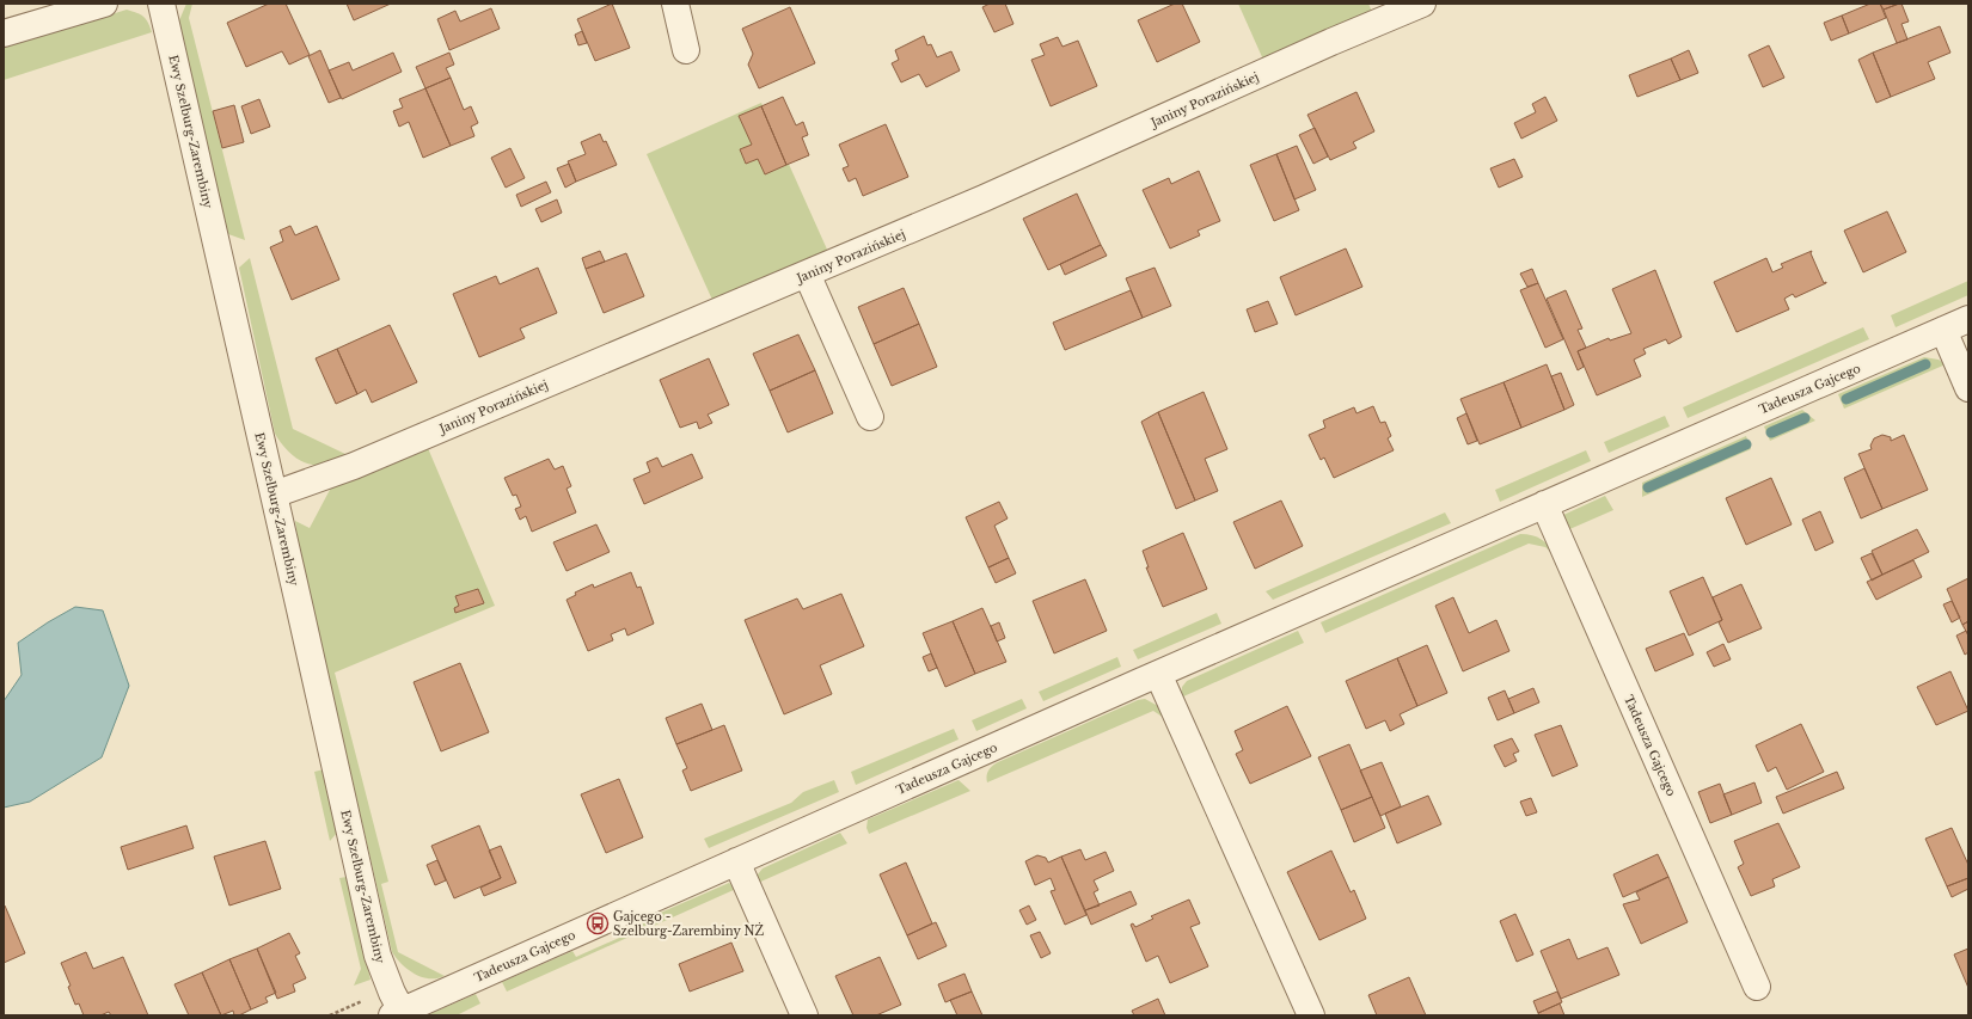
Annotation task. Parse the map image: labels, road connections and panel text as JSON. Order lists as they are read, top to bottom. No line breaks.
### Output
{"streets":{"street":["Janiny Porazińskiej","Ewy Szelburg-Zarembiny","Tadeusza Gajcego"]},"crossings":[["Janiny Porazińskiej","Ewy Szelburg-Zarembiny"],["Ewy Szelburg-Zarembiny","Tadeusza Gajcego"]],"places":{"bus stop":["Gajcego - Szelburg-Zarembiny NŻ"]}}
